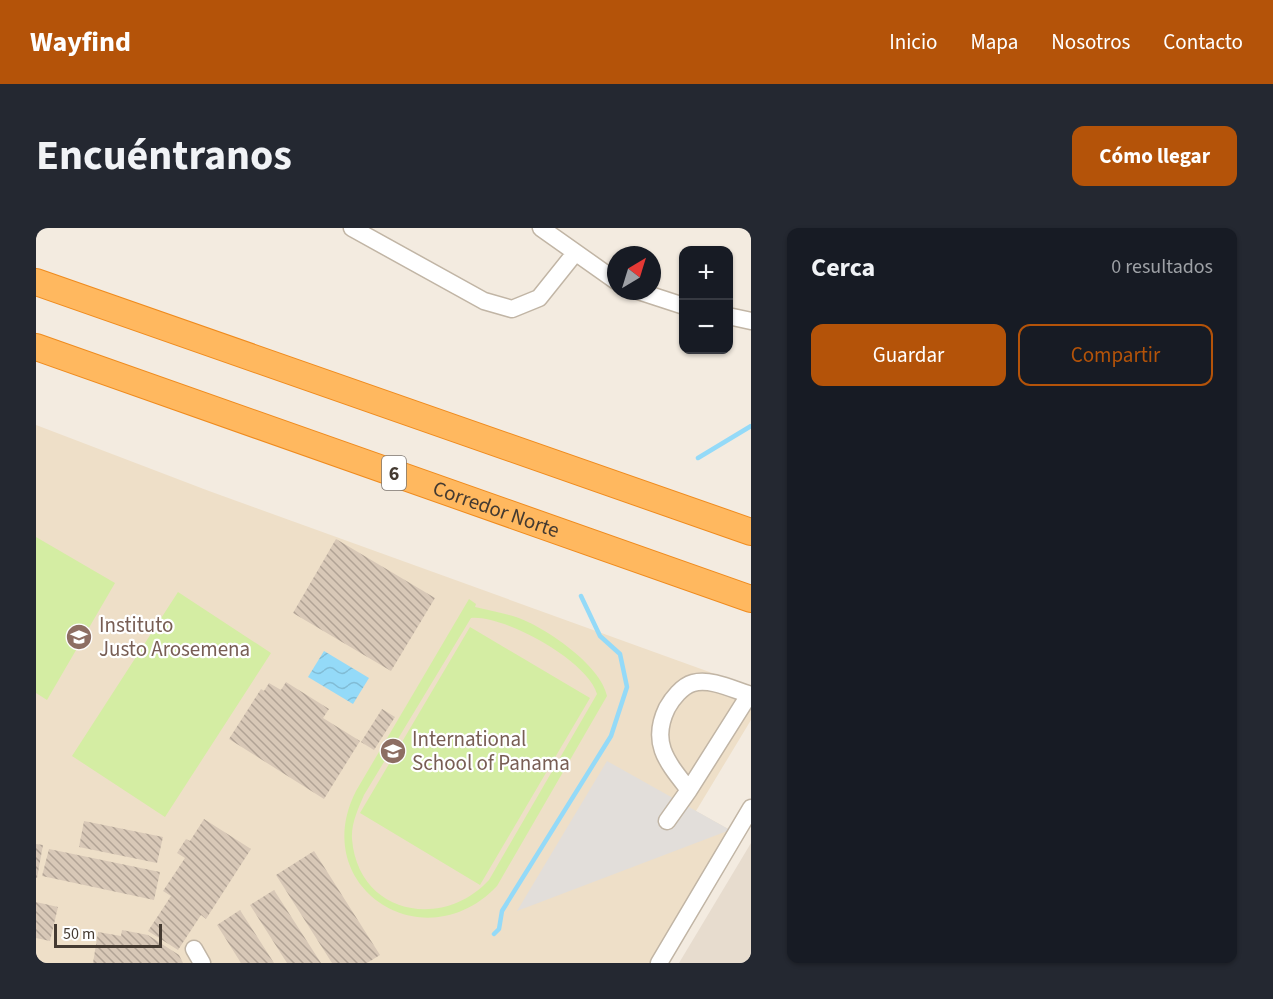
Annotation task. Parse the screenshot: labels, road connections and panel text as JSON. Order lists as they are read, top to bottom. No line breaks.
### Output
{"streets":{"highway":["6","Corredor Norte"]},"places":{"school or university":["Instituto Justo Arosemena","International School of Panama"]},"scale_bar":"50 m","north":"top right","page":{"header":"Wayfind","nav":["Inicio","Mapa","Nosotros","Contacto"],"title":"Encuéntranos","buttons":["Cómo llegar",["Guardar","Compartir"]],"heading":["Cerca","0 resultados"],"map_buttons":["+","−"],"scale":"50 m"}}
